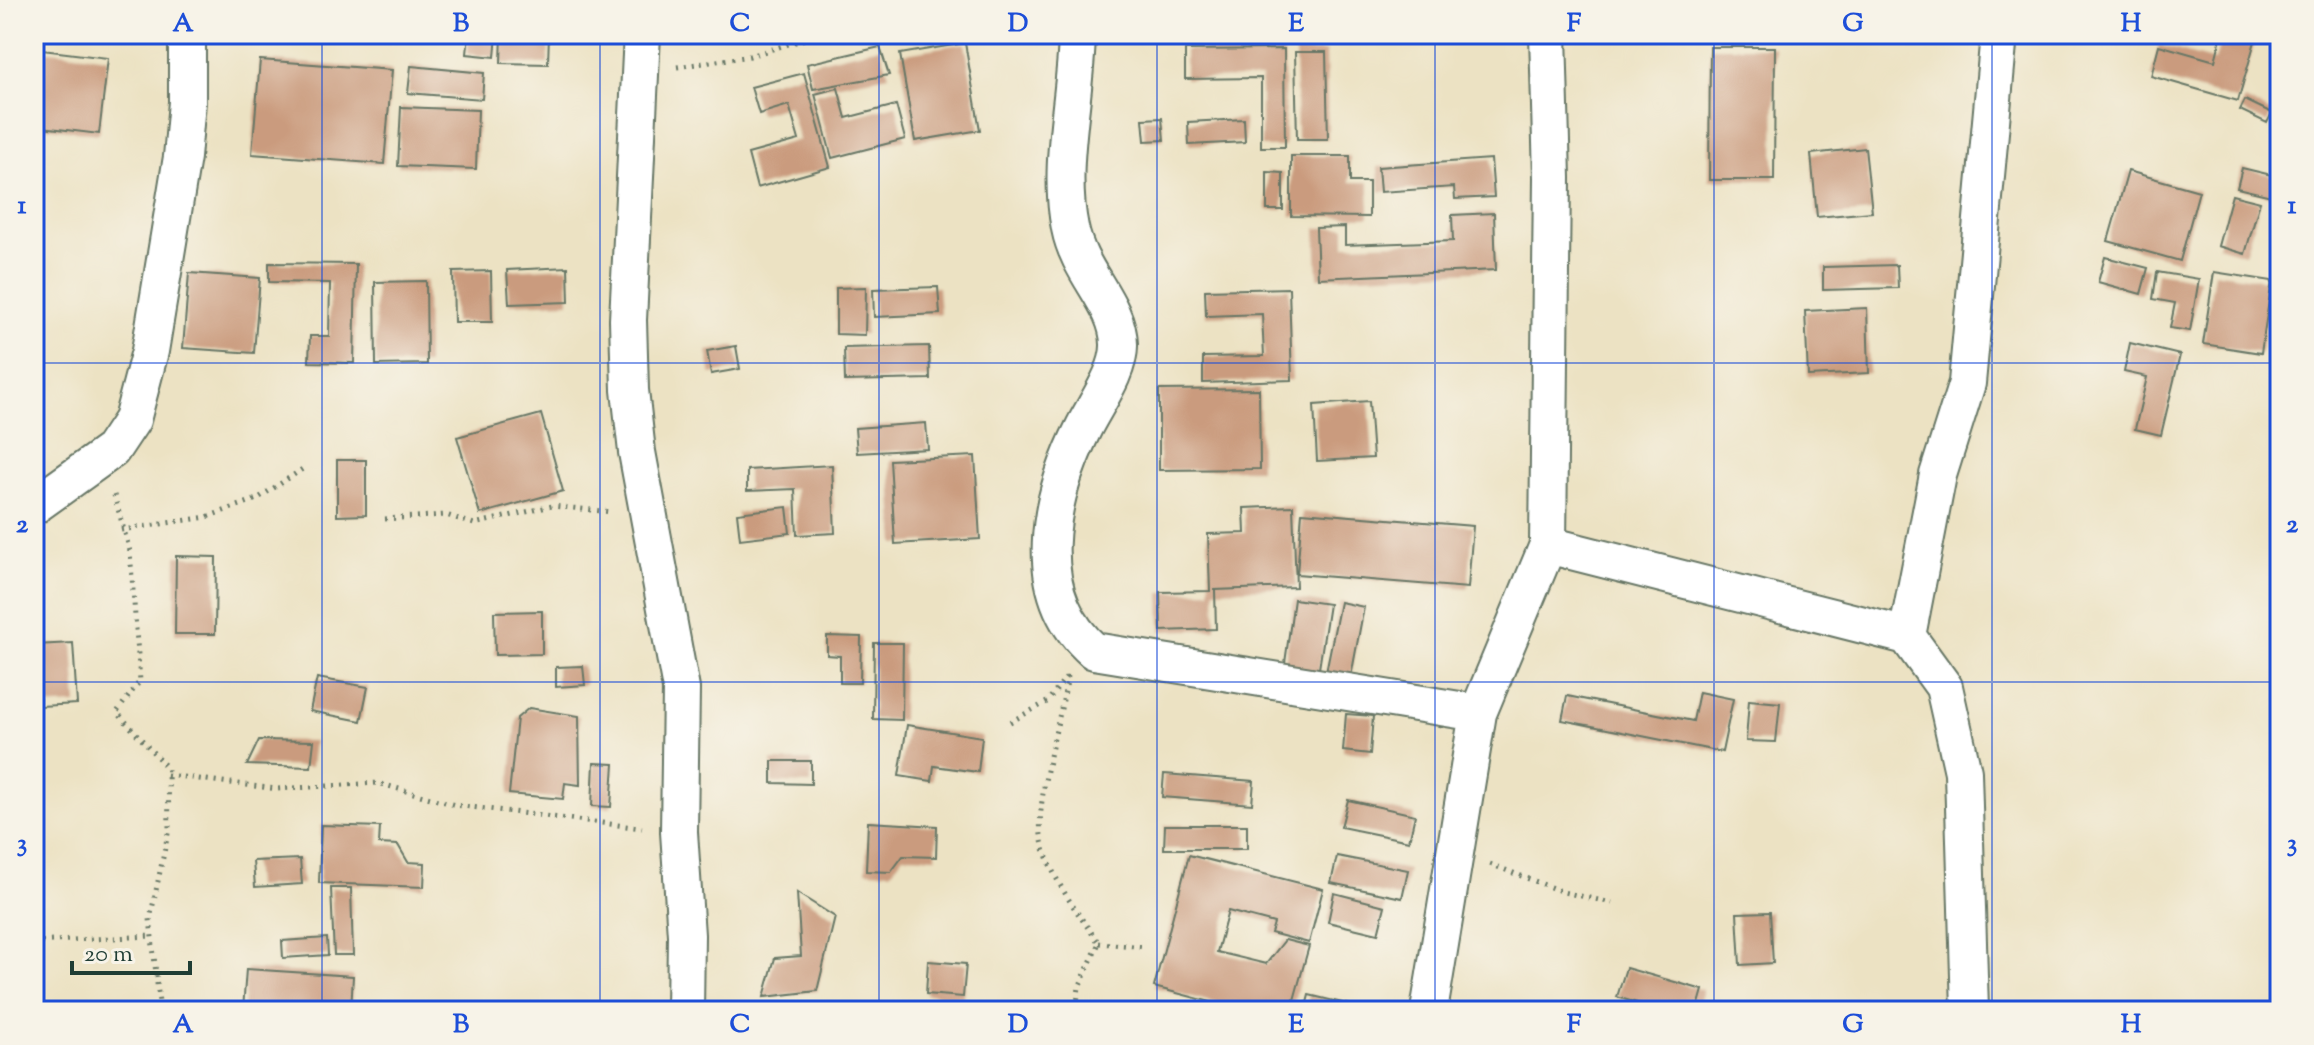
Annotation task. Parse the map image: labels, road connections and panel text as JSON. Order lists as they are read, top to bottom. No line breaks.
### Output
{"scale_bar":"20 m","grid":{"columns":["A","B","C","D","E","F","G","H"],"rows":["1","2","3"]}}
